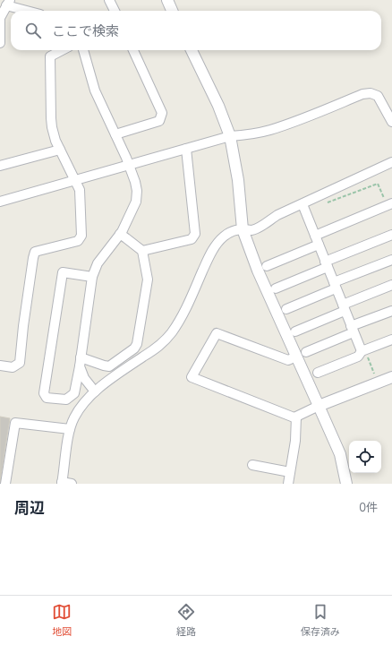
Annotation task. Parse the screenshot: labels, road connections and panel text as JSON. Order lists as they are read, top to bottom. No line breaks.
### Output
{"page":{"search":"ここで検索","heading":["周辺","0件"],"nav":["地図","経路","保存済み"]}}
